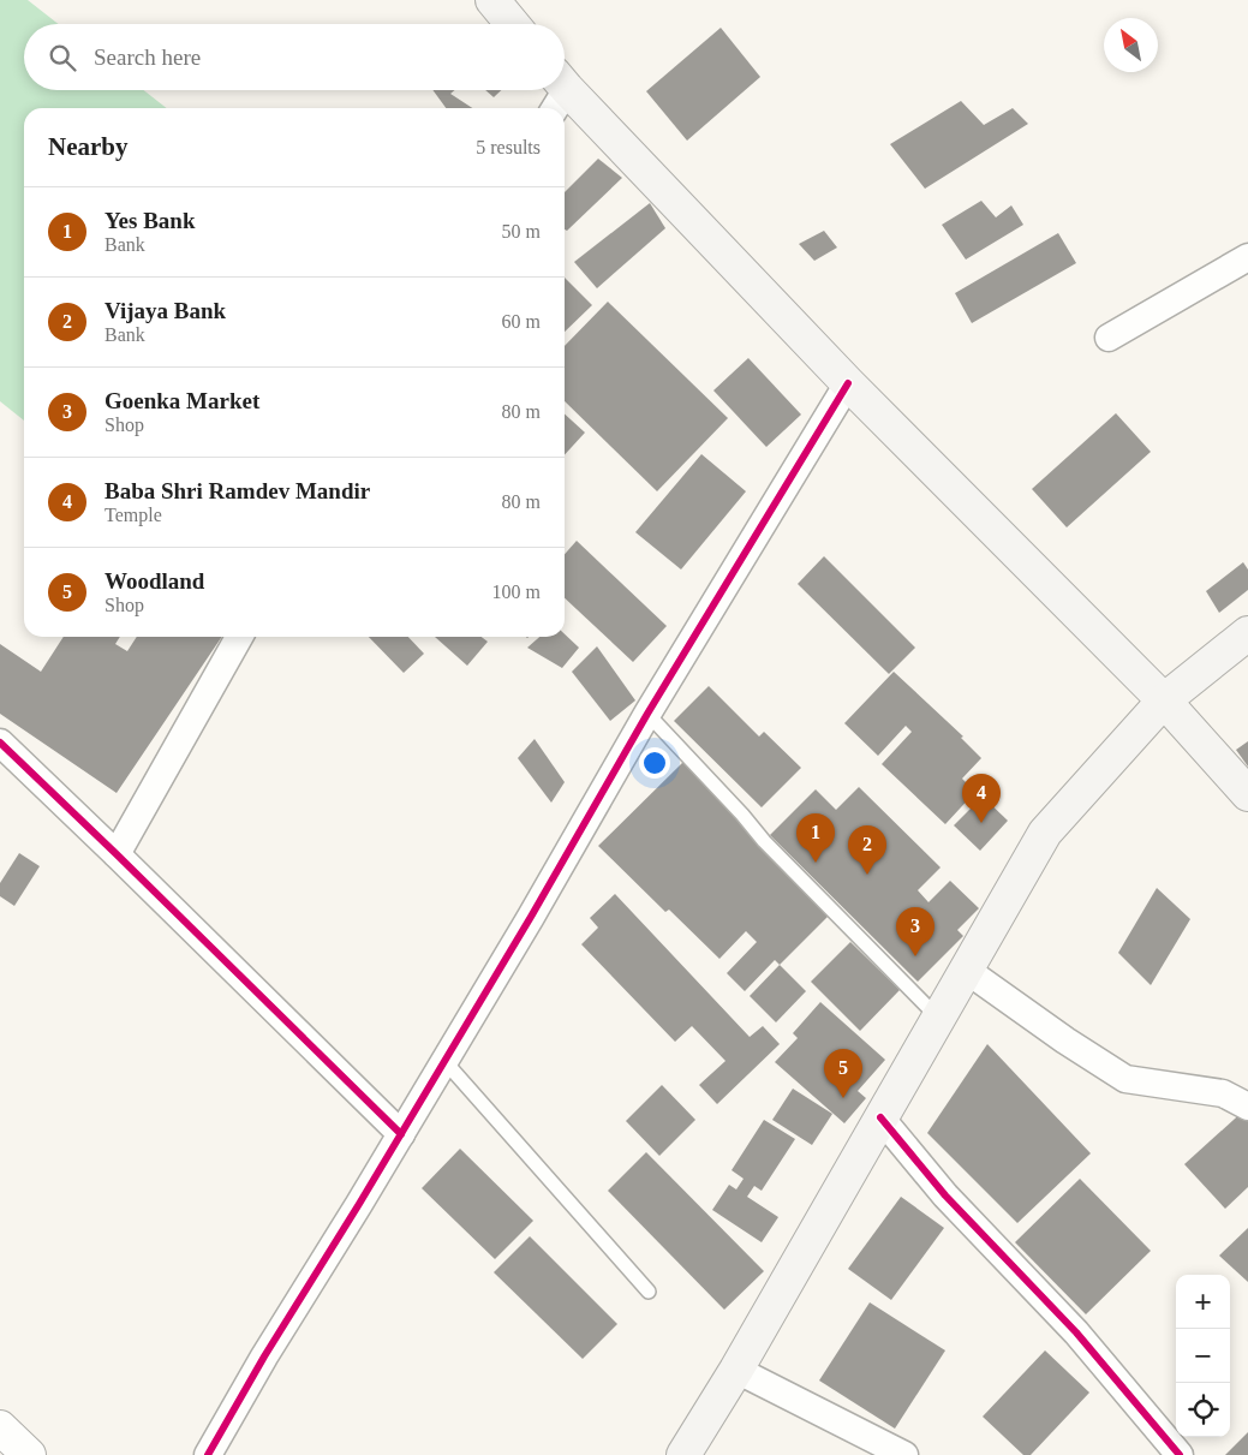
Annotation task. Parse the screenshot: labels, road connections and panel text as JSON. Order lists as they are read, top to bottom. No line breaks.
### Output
{"north":"top left","page":{"search":"Search here","heading":["Nearby","5 results"],"list":[{"mark":"1","name":"Yes Bank","note":"Bank","value":"50 m"},{"mark":"2","name":"Vijaya Bank","note":"Bank","value":"60 m"},{"mark":"3","name":"Goenka Market","note":"Shop","value":"80 m"},{"mark":"4","name":"Baba Shri Ramdev Mandir","note":"Temple","value":"80 m"},{"mark":"5","name":"Woodland","note":"Shop","value":"100 m"}],"pins":["4","1","2","3","5"],"map_buttons":["+","−"]}}
